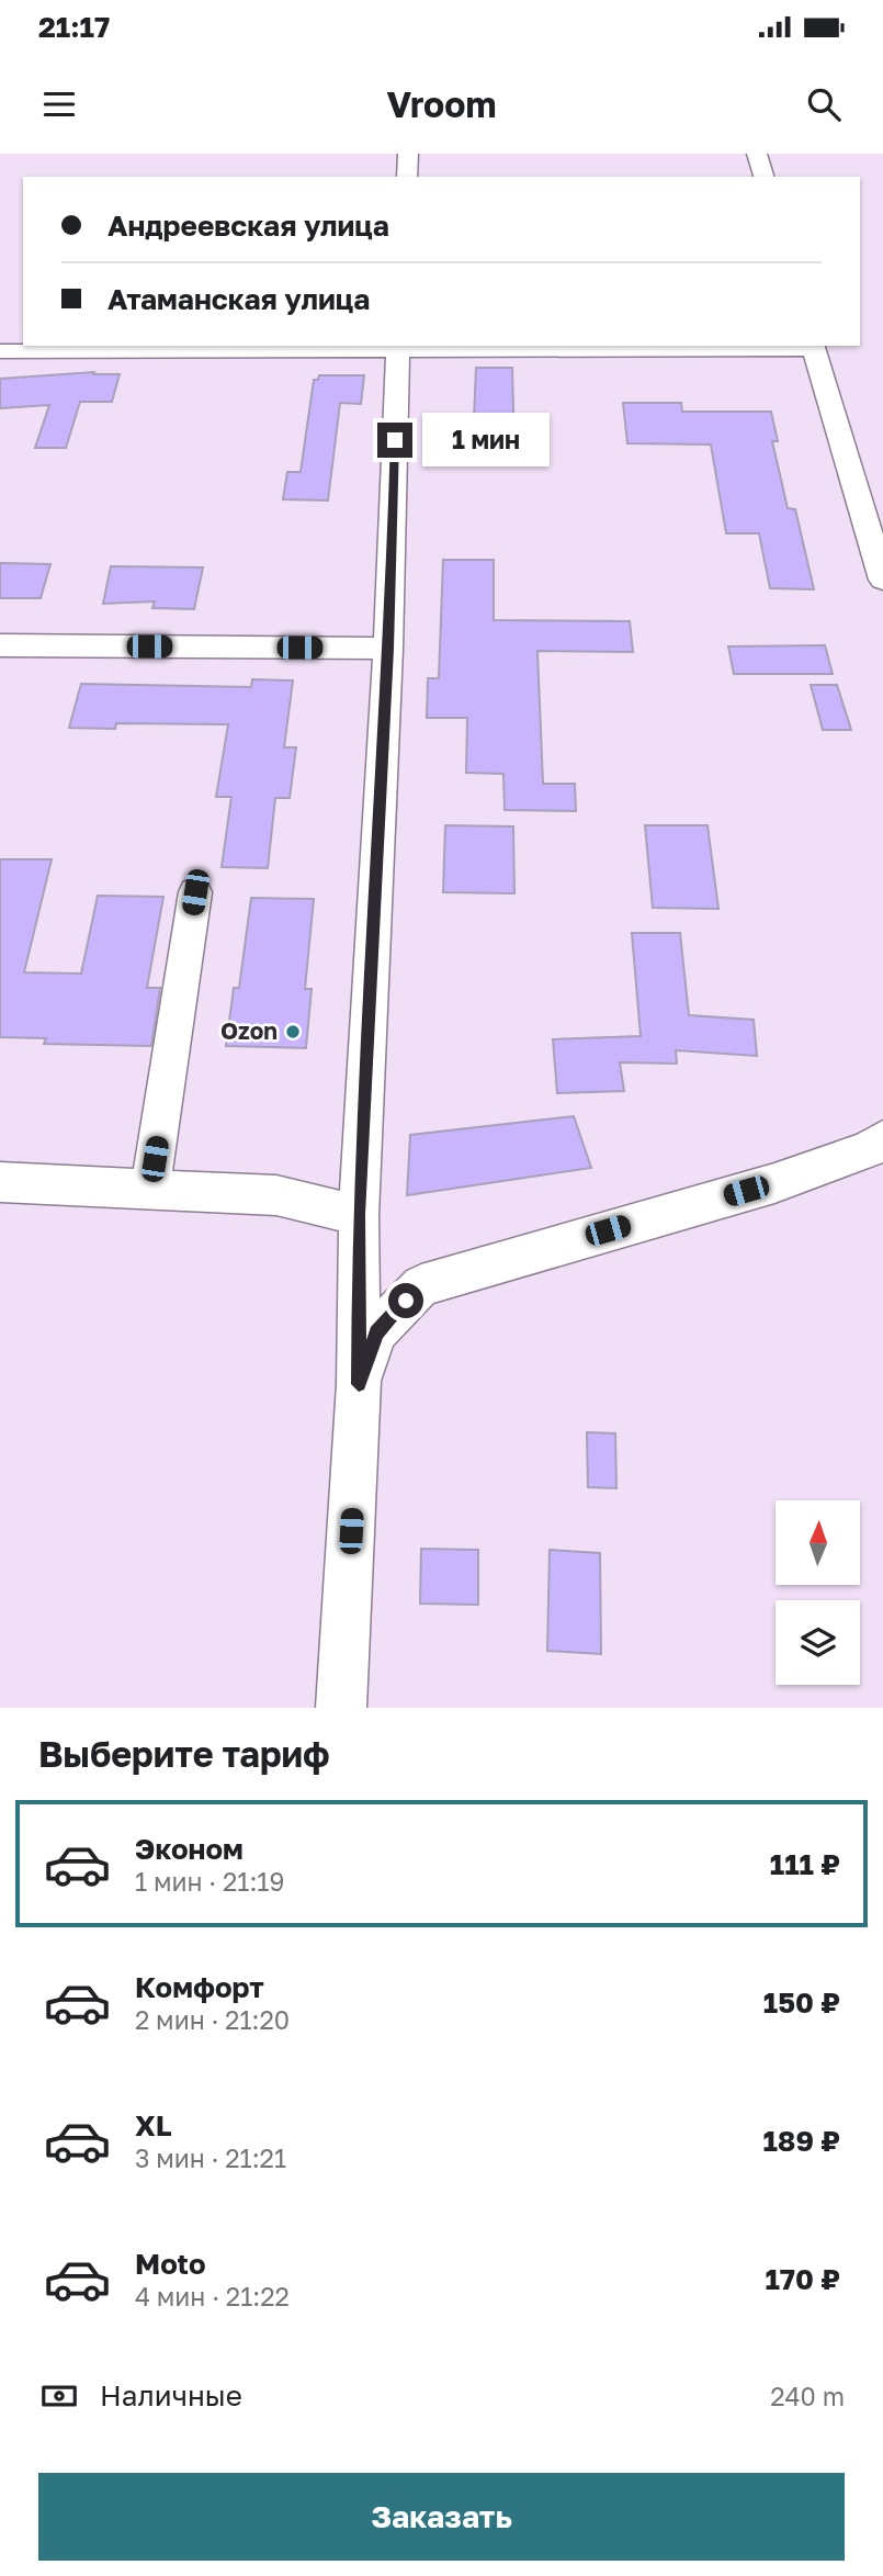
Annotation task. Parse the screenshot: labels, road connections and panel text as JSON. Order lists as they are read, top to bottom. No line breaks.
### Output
{"places":["Ozon"],"north":"top","page":{"status":"21:17","header":"Vroom","banner":["Андреевская улица","Атаманская улица"],"bubble":"1 мин","heading":"Выберите тариф","list":[{"name":"Эконом","note":"1 мин · 21:19","value":"111 ₽"},{"name":"Комфорт","note":"2 мин · 21:20","value":"150 ₽"},{"name":"XL","note":"3 мин · 21:21","value":"189 ₽"},{"name":"Moto","note":"4 мин · 21:22","value":"170 ₽"}],"pay":["Наличные","240 m"],"buttons":"Заказать"}}
